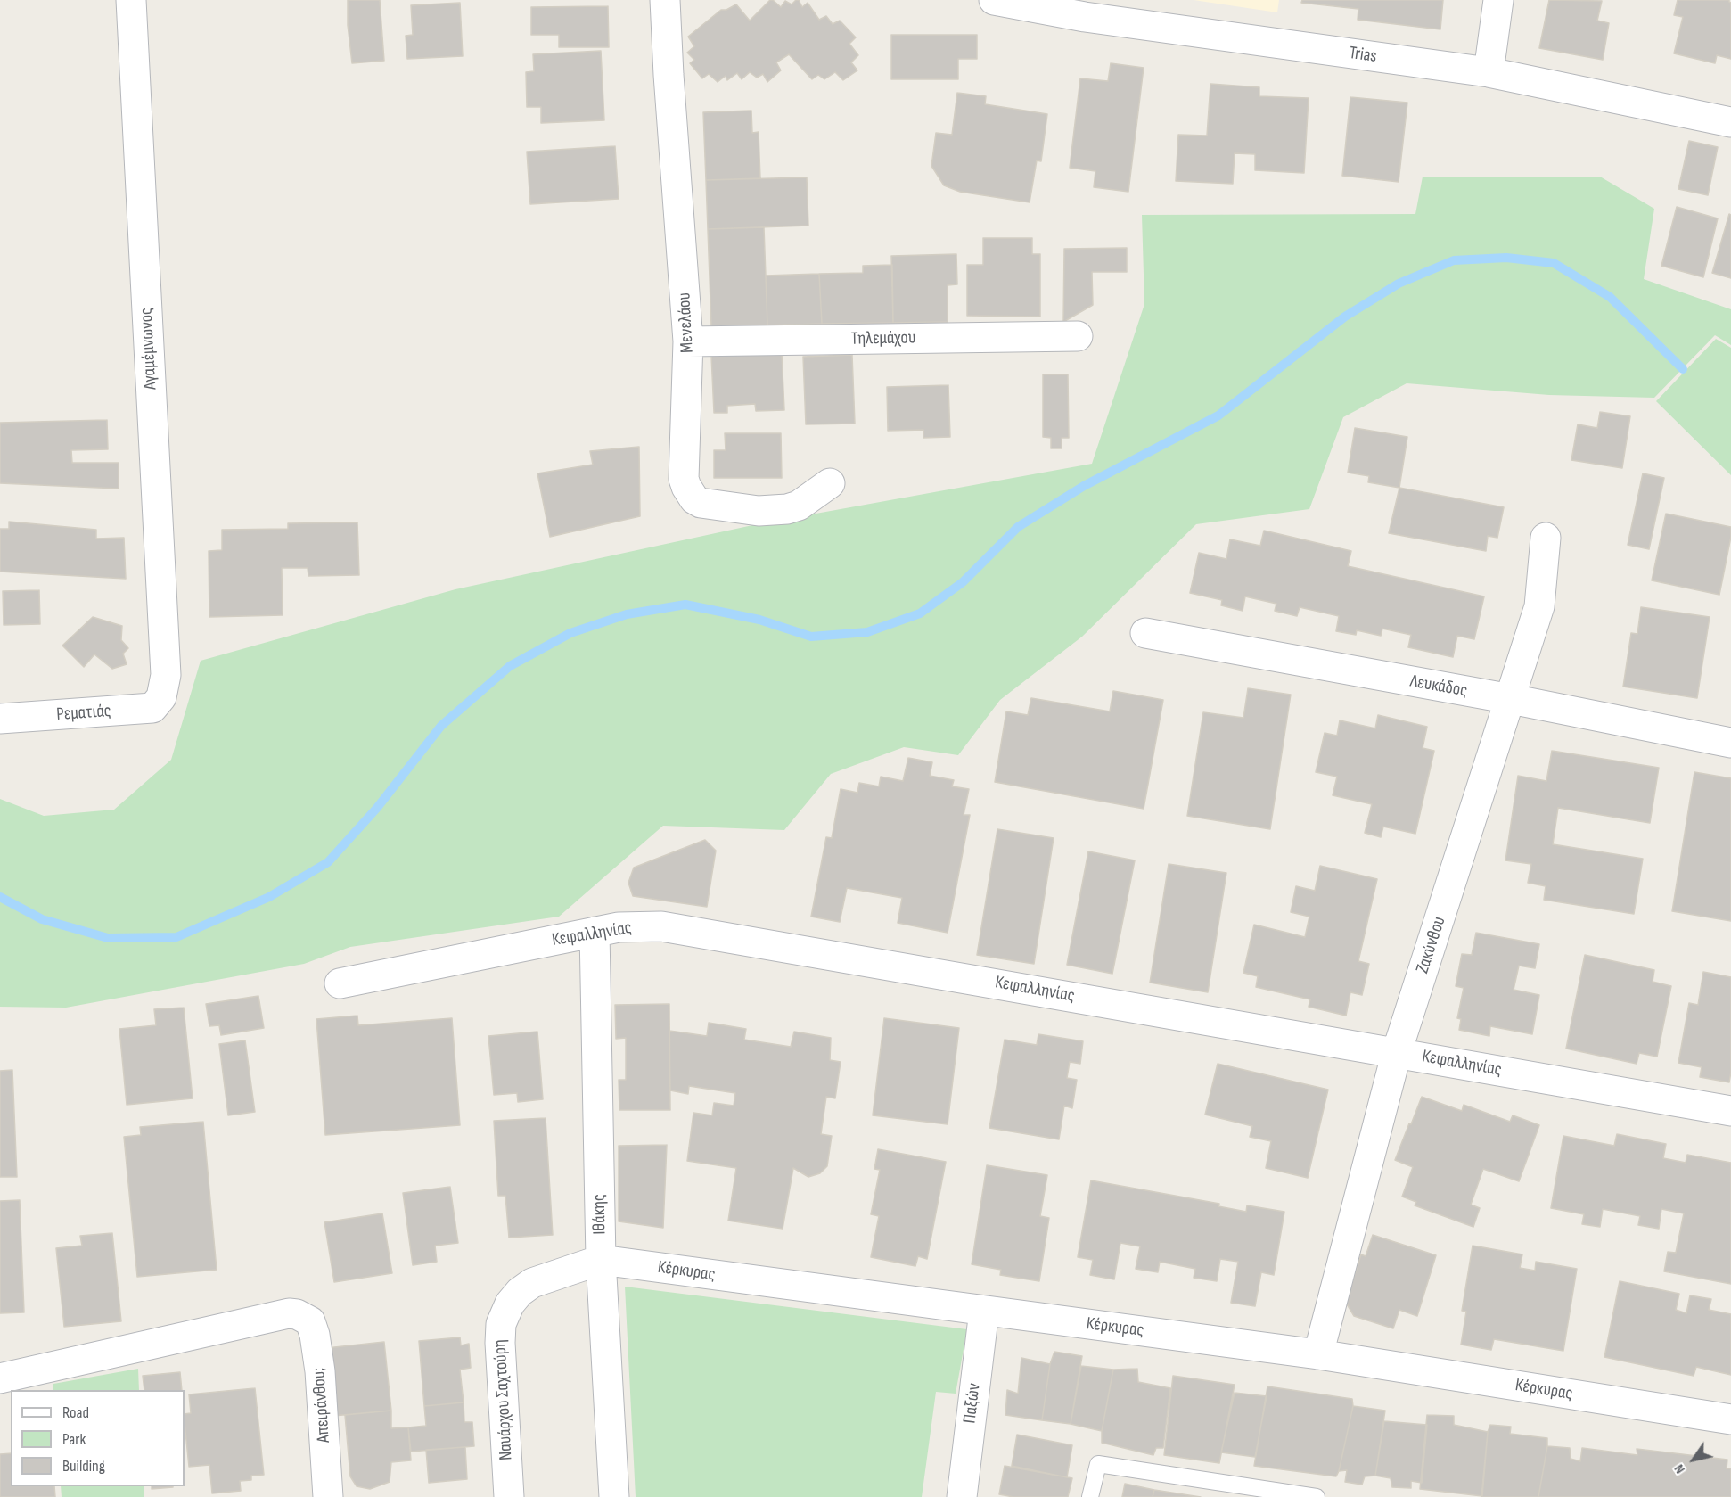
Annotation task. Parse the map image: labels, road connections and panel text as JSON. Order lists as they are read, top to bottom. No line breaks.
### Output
{"streets":{"street":["Trias","Μενελάου","Τηλεμάχου","Αγαμέμνωνος","Λευκάδος","Ρεματιάς","Κεφαλληνίας","Ζακύνθου","Ιθάκης","Κέρκυρας","Ναυάρχου Σαχτούρη","Παξών","Απειράνθου;"]},"crossings":[["Μενελάου","Τηλεμάχου"],["Αγαμέμνωνος","Ρεματιάς"],["Λευκάδος","Ζακύνθου"],["Κεφαλληνίας","Ζακύνθου"],["Κεφαλληνίας","Ιθάκης"],["Ζακύνθου","Κέρκυρας"],["Ιθάκης","Κέρκυρας"],["Κέρκυρας","Ναυάρχου Σαχτούρη"],["Κέρκυρας","Παξών"]],"legend":["Road","Park","Building"],"north":"bottom left"}
